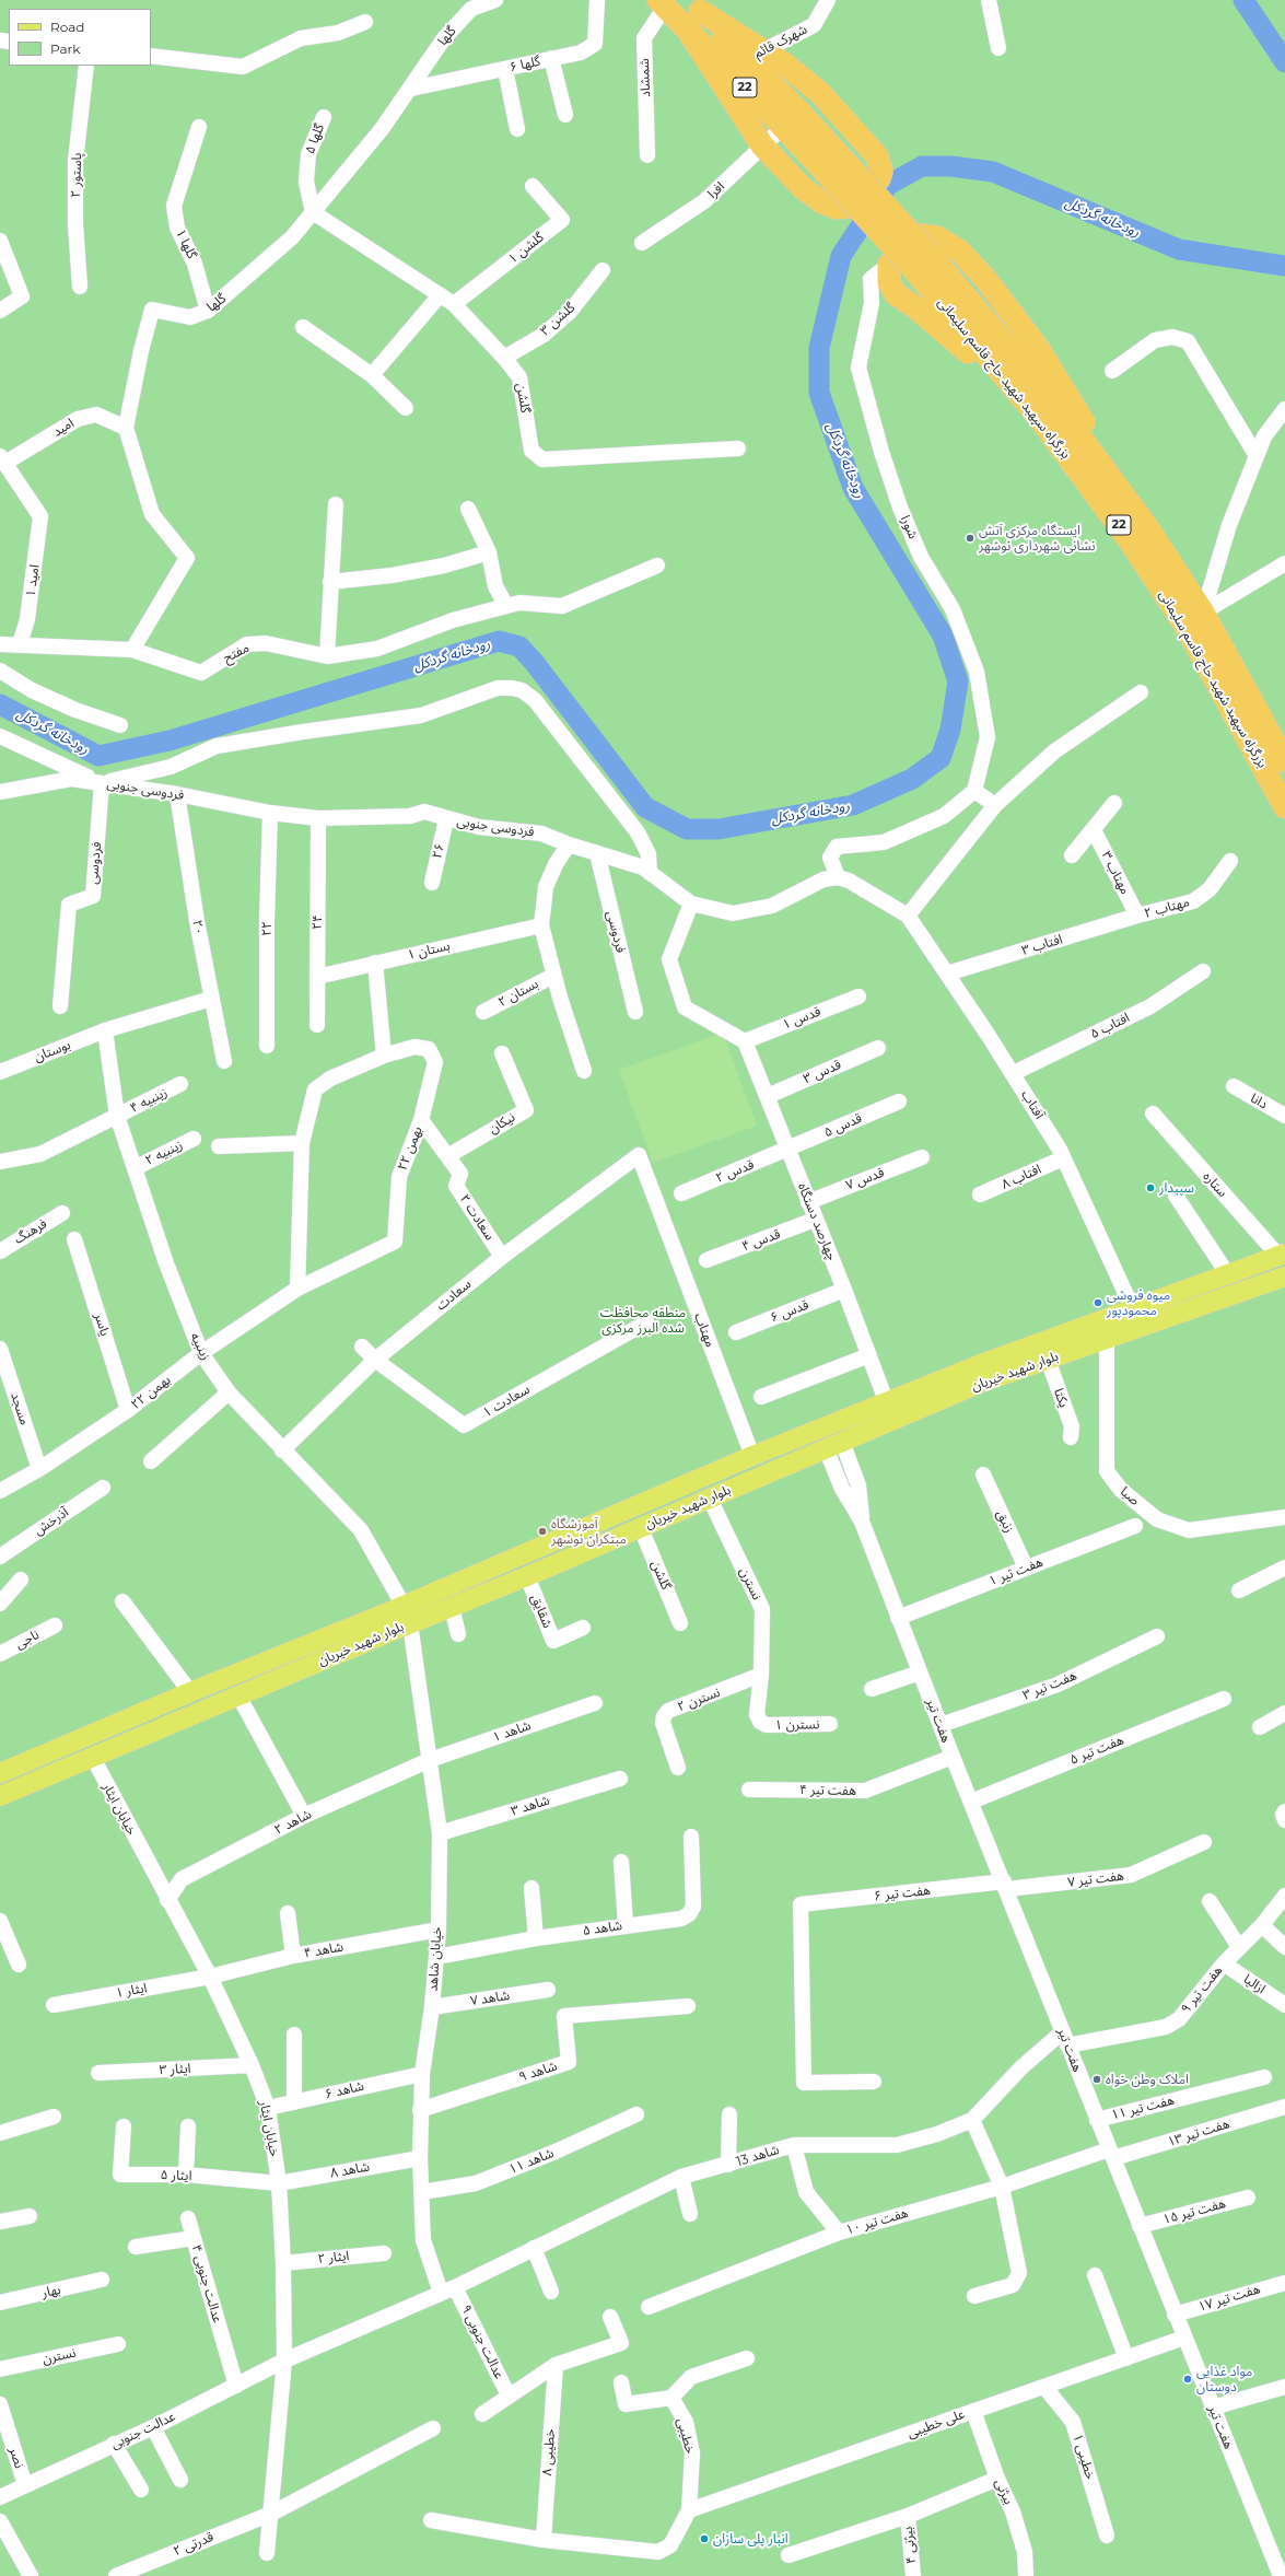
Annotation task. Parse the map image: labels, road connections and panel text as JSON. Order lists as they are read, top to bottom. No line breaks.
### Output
{"streets":{"highway":["22","بزرگراه سپهبد شهید حاج قاسم سلیمانی"],"main road":["بلوار شهید خیریان"],"street":["گلها","شهرک قائم","گلها ۶","شمشاد","گلها ۵","پاستور ۲","افرا","گلها ۱","گلشن ۱","گلشن ۳","گلشن","امید","شورا","امید ۱","مفتح","فردوسی جنوبی","۲۶","فردوسی","مهتاب ۳","مهتاب ۲","۲۴","۲۰","۲۲","افتاب ۳","بستان ۱","بستان ۲","قدس ۱","افتاب ۵","بوستان","قدس ۳","زینبیه ۴","دانا","آفتاب","نیکان","قدس ۵","۲۲ بهمن","زینبیه ۲","قدس ۲","افتاب ۸","قدس ۷","ستاره","سعادت ۲","چهارصد دستگاه","فرهنگ","قدس ۴","سعادت","قدس ۶","یاسر","مهتاب","زینبیه","یکتا","سعادت ۱","مسجد","صبا","آذرخش","زنبق","هفت تیر ۱","نسترن","شقایق","ناجی","هفت تیر ۳","نسترن ۲","هفت تیر","نسترن ۱","شاهد ۱","هفت تیر ۵","هفت تیر ۴","شاهد ۳","خیابان ایثار","شاهد ۲","هفت تیر ۷","هفت تیر ۶","شاهد ۵","شاهد ۴","خیابان شاهد","ازالیا","هفت تیر ۹","ایثار ۱","شاهد ۷","ایثار ۳","شاهد ۹","شاهد ۶","هفت تیر ۱۱","هفت تیر ۱۳","شاهد 13","شاهد ۱۱","شاهد ۸","ایثار ۵","هفت تیر ۱۵","هفت تیر ۱۰","ایثار ۲","عدالت جنوبی ۴","بهار","هفت تیر ۱۷","عدالت جنوبی ۹","علی خطیبی","عدالت جنوبی","خطیبی","خطیبی ۸","خطیبی ۱","نصر","بیژنی","قدرتی ۲","بیژنی ۴"]},"crossings":[["گلها","گلها ۶"],["گلها","گلها ۵"],["گلها","گلها ۱"],["گلها","گلشن"],["گلها","امید"],["گلها","مفتح"],["شهرک قائم","بزرگراه سپهبد شهید حاج قاسم سلیمانی"],["شمشاد","بزرگراه سپهبد شهید حاج قاسم سلیمانی"],["گلها ۵","گلشن"],["افرا","بزرگراه سپهبد شهید حاج قاسم سلیمانی"],["گلشن ۱","گلشن"],["گلشن ۳","گلشن"],["گلشن","بلوار شهید خیریان"],["امید","امید ۱"],["امید ۱","مفتح"],["فردوسی جنوبی","۲۶"],["فردوسی جنوبی","فردوسی"],["فردوسی جنوبی","۲۴"],["فردوسی جنوبی","۲۰"],["فردوسی جنوبی","۲۲"],["مهتاب ۳","مهتاب ۲"],["مهتاب ۳","افتاب ۳"],["مهتاب ۲","افتاب ۳"],["۲۴","بستان ۱"],["۲۰","بوستان"],["افتاب ۳","آفتاب"],["قدس ۱","چهارصد دستگاه"],["افتاب ۵","آفتاب"],["بوستان","زینبیه"],["قدس ۳","چهارصد دستگاه"],["زینبیه ۴","زینبیه"],["آفتاب","افتاب ۸"],["آفتاب","بلوار شهید خیریان"],["نیکان","سعادت ۲"],["قدس ۵","قدس ۲"],["قدس ۵","چهارصد دستگاه"],["۲۲ بهمن","یاسر"],["۲۲ بهمن","زینبیه"],["۲۲ بهمن","مسجد"],["زینبیه ۲","زینبیه"],["قدس ۲","چهارصد دستگاه"],["قدس ۷","چهارصد دستگاه"],["ستاره","بلوار شهید خیریان"],["سعادت ۲","سعادت"],["چهارصد دستگاه","قدس ۴"],["چهارصد دستگاه","قدس ۶"],["چهارصد دستگاه","بلوار شهید خیریان"],["سعادت","مهتاب"],["سعادت","زینبیه"],["سعادت","سعادت ۱"],["مهتاب","بلوار شهید خیریان"],["زینبیه","بلوار شهید خیریان"],["زینبیه","خیابان شاهد"],["بلوار شهید خیریان","یکتا"],["بلوار شهید خیریان","صبا"],["بلوار شهید خیریان","نسترن"],["بلوار شهید خیریان","شقایق"],["بلوار شهید خیریان","هفت تیر"],["بلوار شهید خیریان","خیابان ایثار"],["بلوار شهید خیریان","خیابان شاهد"],["زنبق","هفت تیر ۱"],["هفت تیر ۱","هفت تیر"],["نسترن","نسترن ۲"],["نسترن","نسترن ۱"],["هفت تیر ۳","هفت تیر"],["نسترن ۲","نسترن ۱"],["هفت تیر","هفت تیر ۵"],["هفت تیر","هفت تیر ۴"],["هفت تیر","هفت تیر ۷"],["هفت تیر","هفت تیر ۶"],["هفت تیر","هفت تیر ۹"],["هفت تیر","هفت تیر ۱۱"],["هفت تیر","هفت تیر ۱۳"],["هفت تیر","شاهد 13"],["هفت تیر","هفت تیر ۱۵"],["هفت تیر","هفت تیر ۱۰"],["هفت تیر","هفت تیر ۱۷"],["هفت تیر","علی خطیبی"],["شاهد ۱","شاهد ۲"],["شاهد ۱","خیابان شاهد"],["شاهد ۳","خیابان شاهد"],["خیابان ایثار","شاهد ۲"],["خیابان ایثار","شاهد ۴"],["خیابان ایثار","ایثار ۱"],["خیابان ایثار","ایثار ۳"],["خیابان ایثار","شاهد ۶"],["خیابان ایثار","شاهد 13"],["خیابان ایثار","شاهد ۸"],["خیابان ایثار","ایثار ۵"],["خیابان ایثار","ایثار ۲"],["خیابان ایثار","عدالت جنوبی"],["خیابان ایثار","قدرتی ۲"],["شاهد ۲","خیابان شاهد"],["هفت تیر ۷","هفت تیر ۶"],["شاهد ۵","خیابان شاهد"],["شاهد ۴","خیابان شاهد"],["شاهد ۴","ایثار ۱"],["خیابان شاهد","شاهد ۷"],["خیابان شاهد","شاهد ۹"],["خیابان شاهد","شاهد ۶"],["خیابان شاهد","شاهد 13"],["خیابان شاهد","شاهد ۱۱"],["خیابان شاهد","شاهد ۸"],["ازالیا","هفت تیر ۹"],["هفت تیر ۹","شاهد 13"],["هفت تیر ۱۳","هفت تیر ۱۰"],["شاهد 13","عدالت جنوبی ۹"],["شاهد 13","عدالت جنوبی"],["شاهد ۸","ایثار ۵"],["عدالت جنوبی ۴","عدالت جنوبی"],["علی خطیبی","خطیبی"],["علی خطیبی","خطیبی ۱"],["علی خطیبی","بیژنی"],["عدالت جنوبی","نصر"]],"water":["رودخانه گردکل"],"parks":["منطقه محافظت شده البرز مرکزی"],"places":["ایستگاه مرکزی آتش نشانی شهرداری نوشهر","سپیدار","میوه فروشی محمودپور","آموزشگاه مبتکران نوشهر","املاک وطن خواه","مواد غذایی دوستان","انبار پلی سازان"],"legend":["Road","Park"]}
